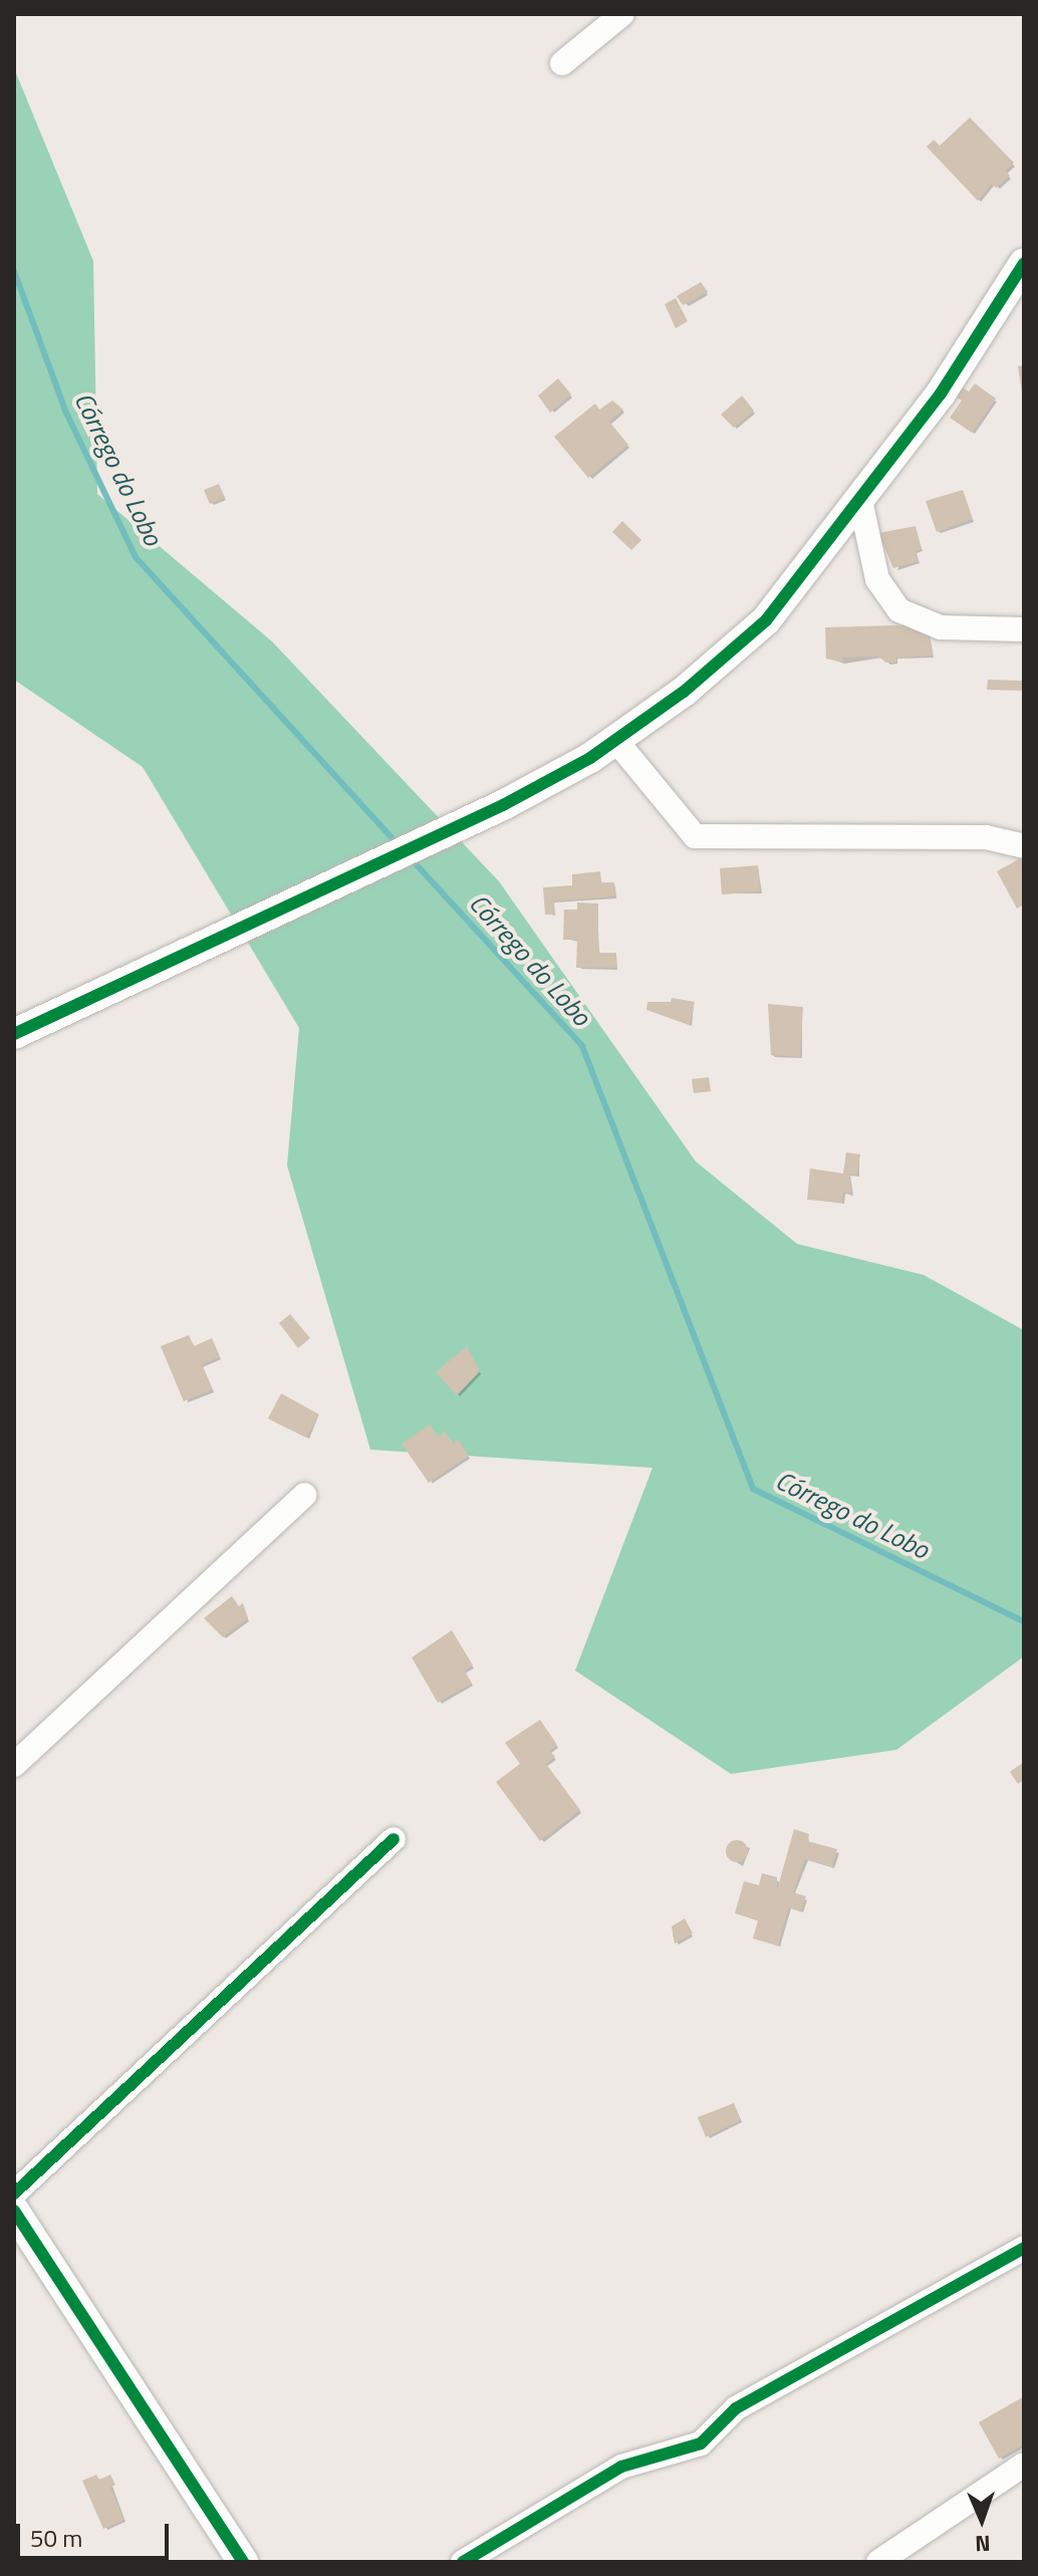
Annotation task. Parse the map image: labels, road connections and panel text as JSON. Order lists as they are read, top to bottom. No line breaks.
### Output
{"water":["Córrego do Lobo"],"scale_bar":"50 m","north":"bottom"}
